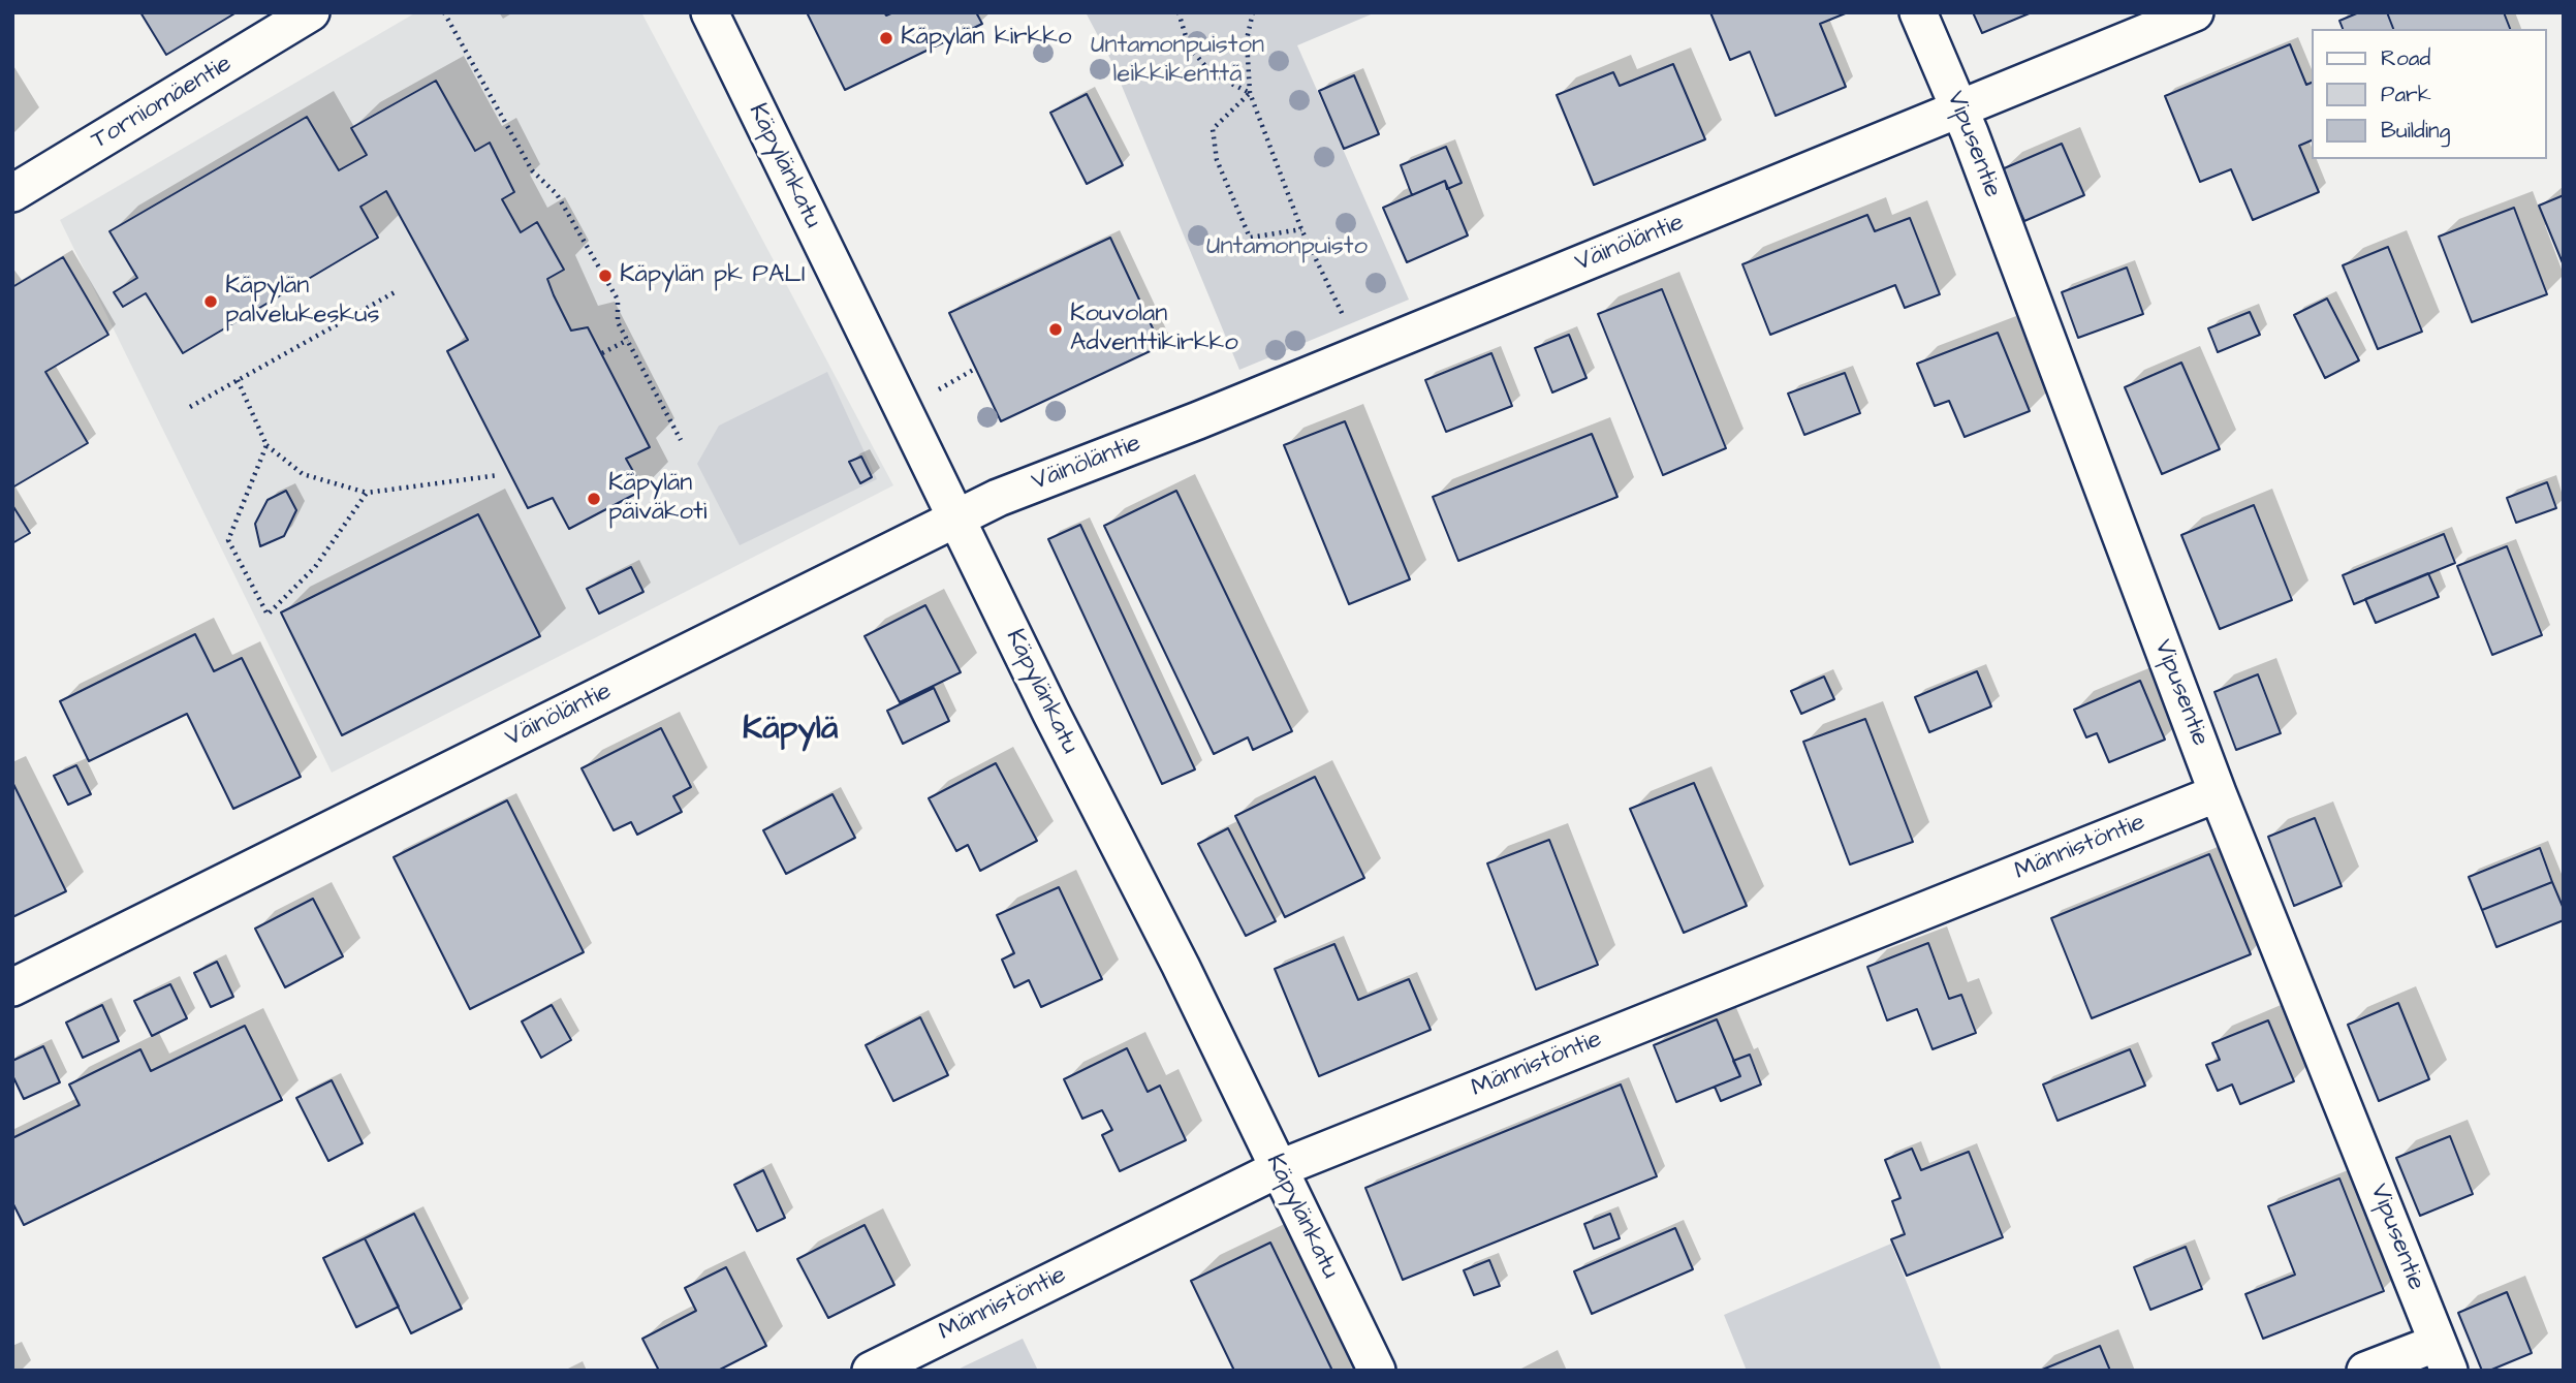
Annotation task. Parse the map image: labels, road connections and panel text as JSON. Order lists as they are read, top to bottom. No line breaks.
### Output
{"streets":{"street":["Torniomäentie","Vipusentie","Käpylänkatu","Väinöläntie","Männistöntie"]},"crossings":[["Vipusentie","Väinöläntie"],["Vipusentie","Männistöntie"],["Käpylänkatu","Väinöläntie"],["Käpylänkatu","Männistöntie"]],"districts":["Käpylä"],"parks":["Untamonpuiston leikkikenttä","Untamonpuisto"],"places":["Käpylän kirkko","Käpylän pk PALI","Käpylän palvelukeskus","Kouvolan Adventtikirkko","Käpylän päiväkoti"],"legend":["Road","Park","Building"]}
